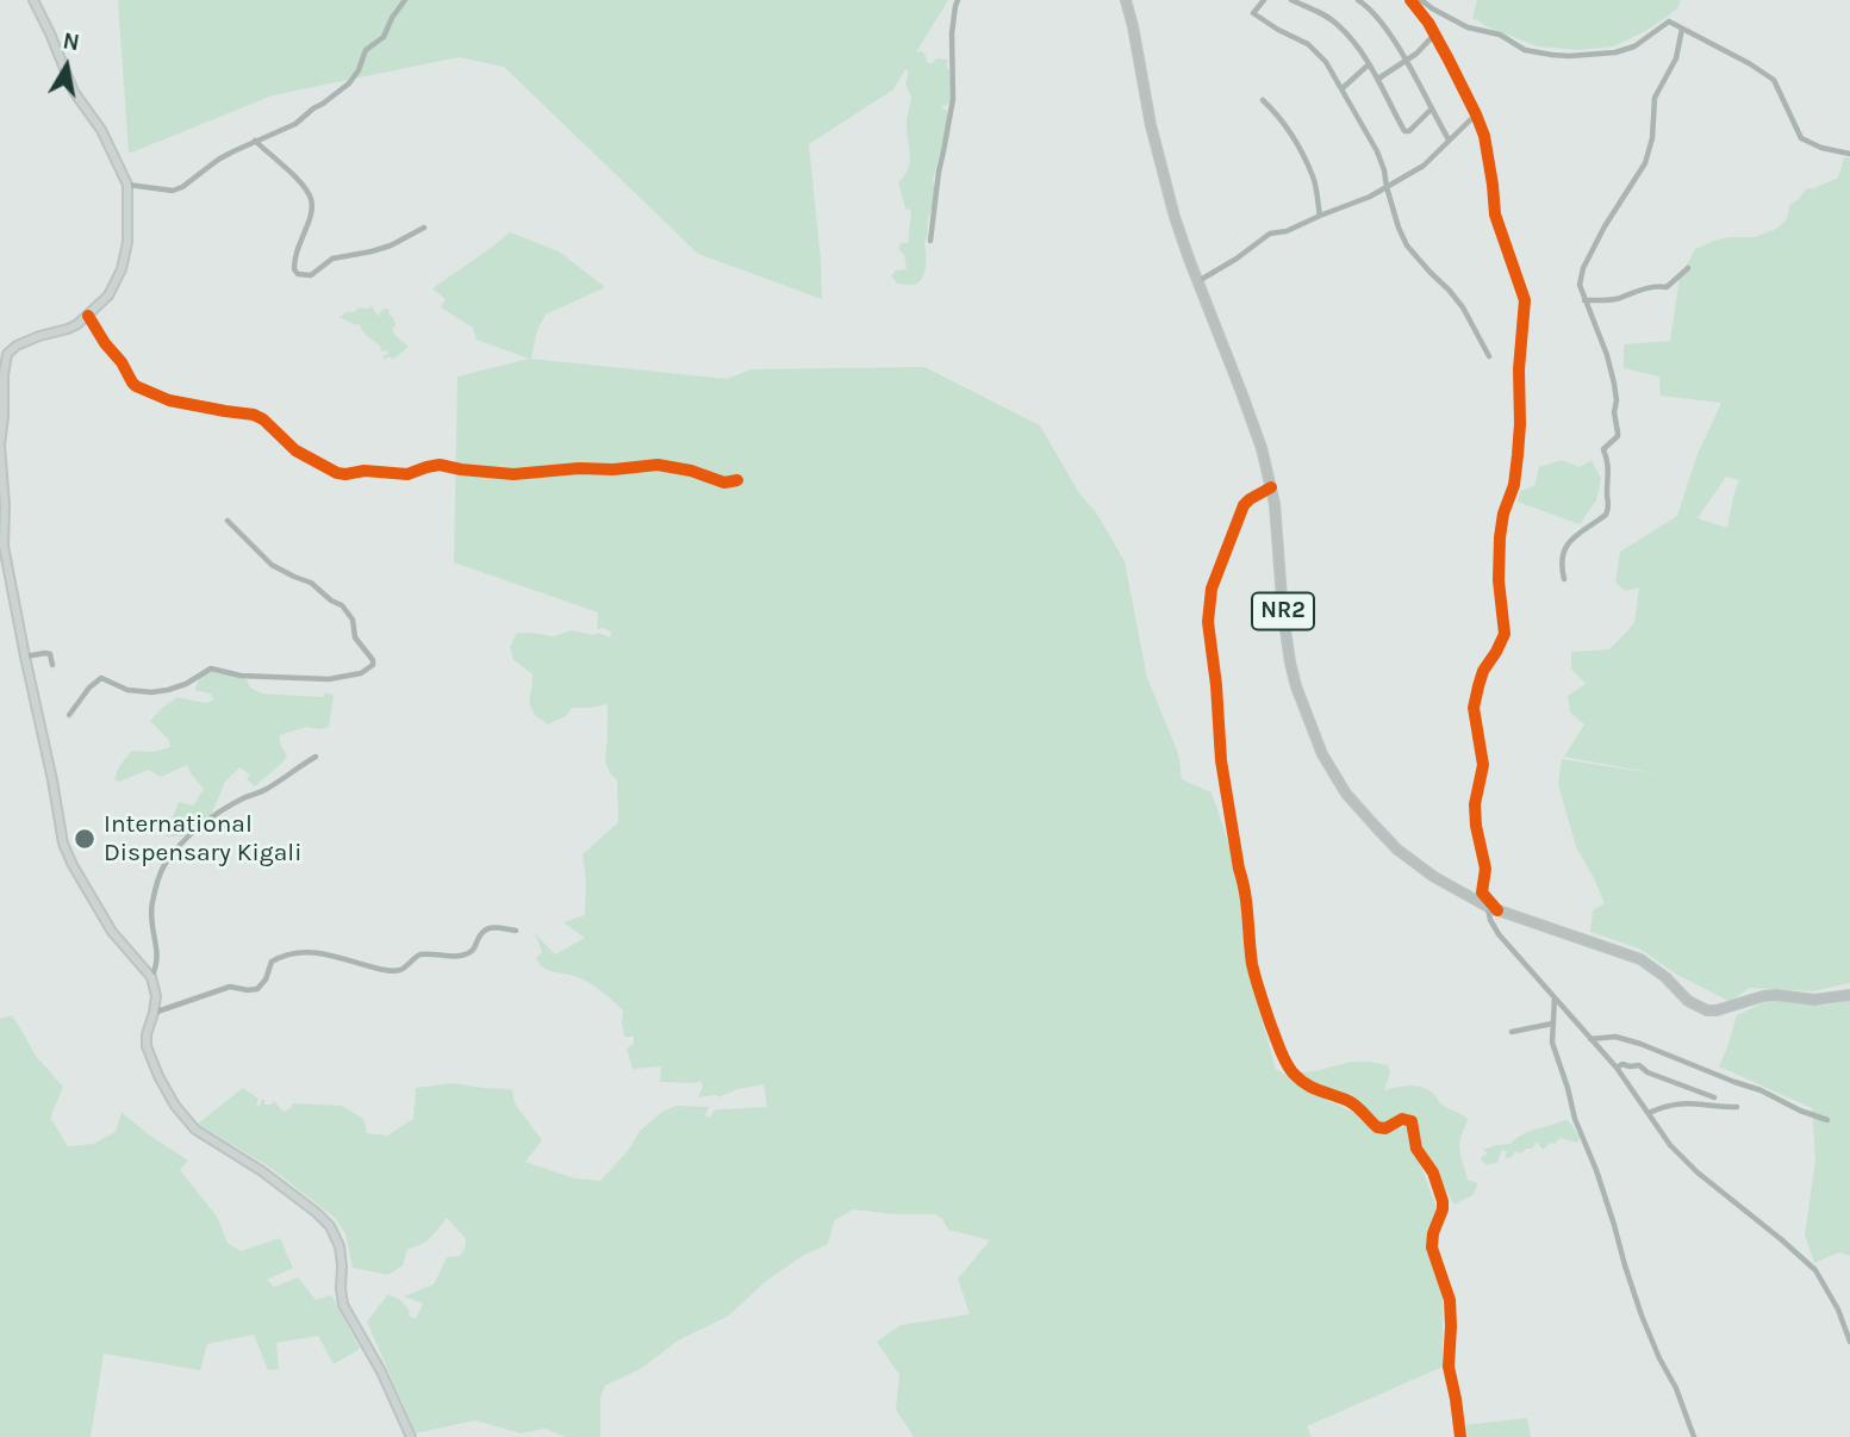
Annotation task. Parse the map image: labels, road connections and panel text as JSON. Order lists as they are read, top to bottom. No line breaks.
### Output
{"streets":{"highway":["NR2"]},"places":["International Dispensary Kigali"],"north":"top"}
